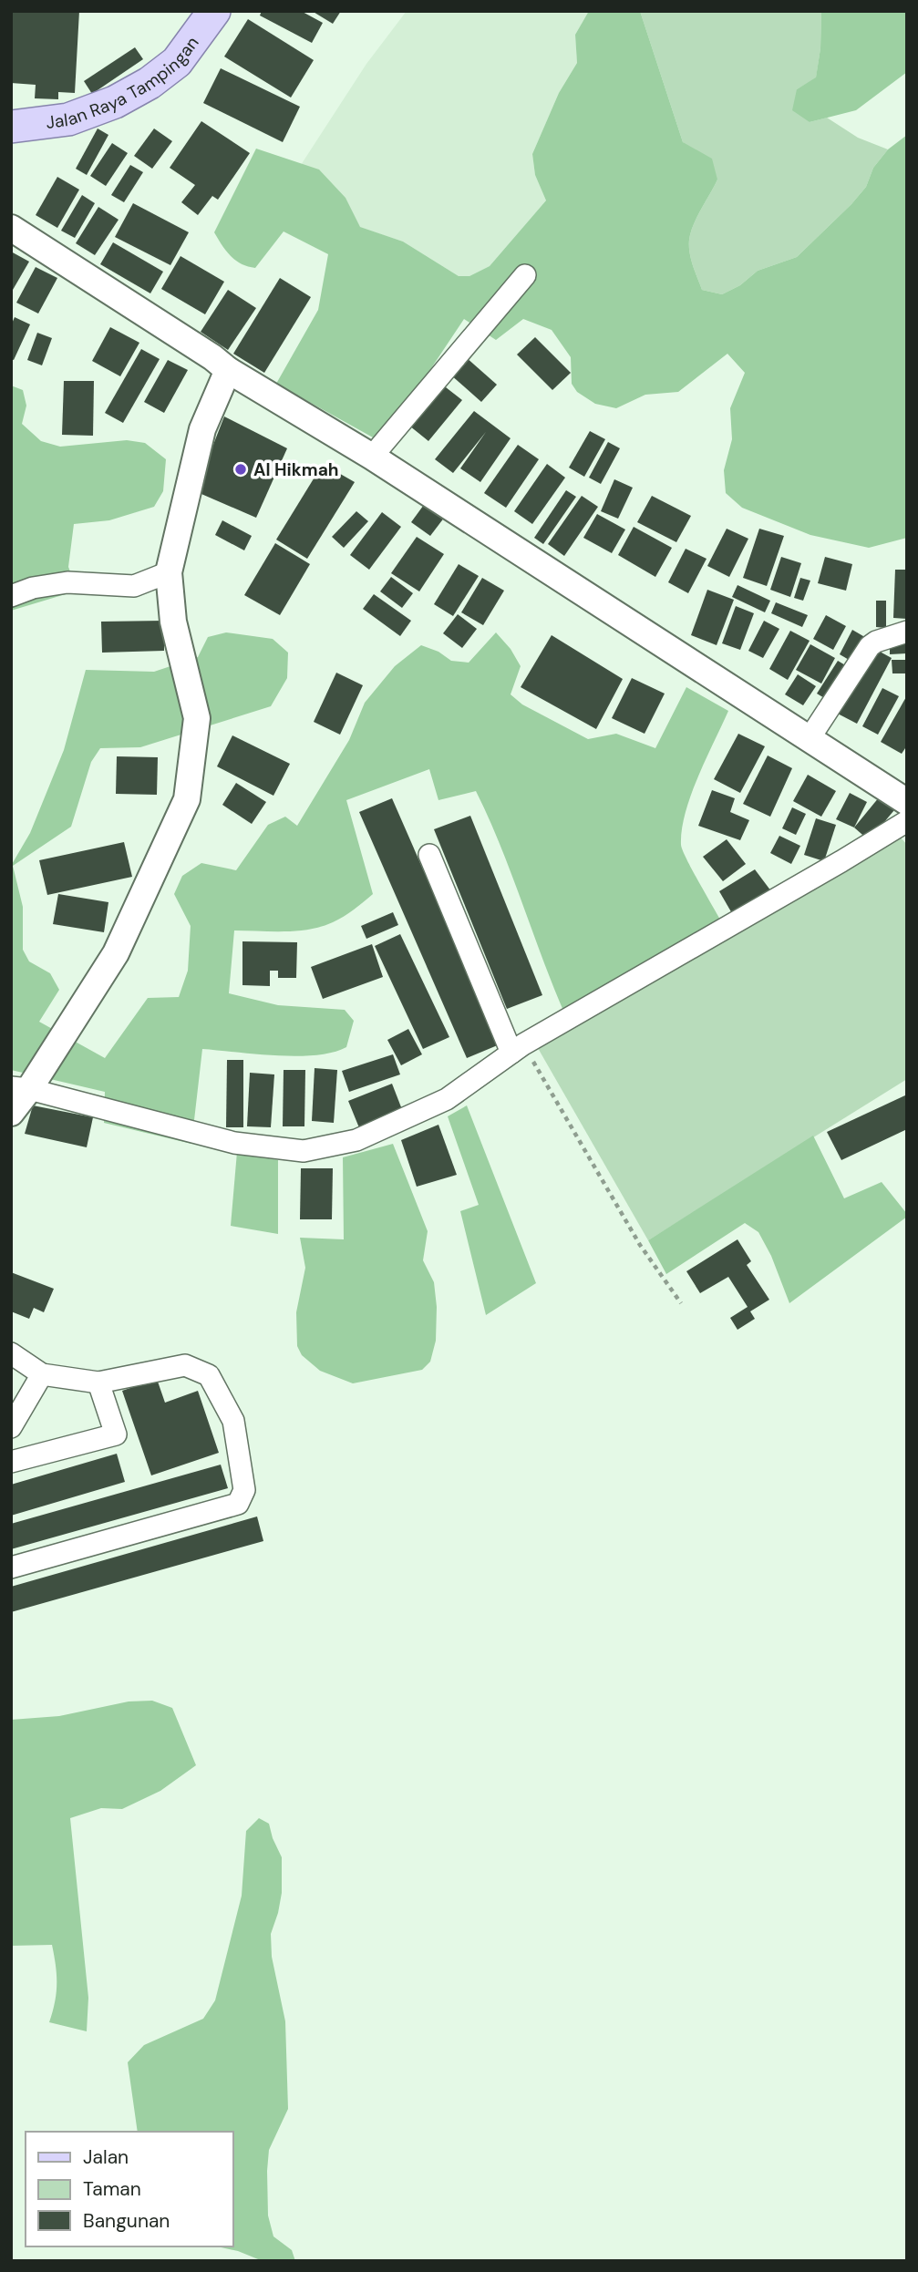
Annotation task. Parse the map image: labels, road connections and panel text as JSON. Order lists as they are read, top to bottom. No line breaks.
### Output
{"streets":{"main road":["Jalan Raya Tampingan"]},"places":["Al Hikmah"],"legend":["Jalan","Taman","Bangunan"]}
